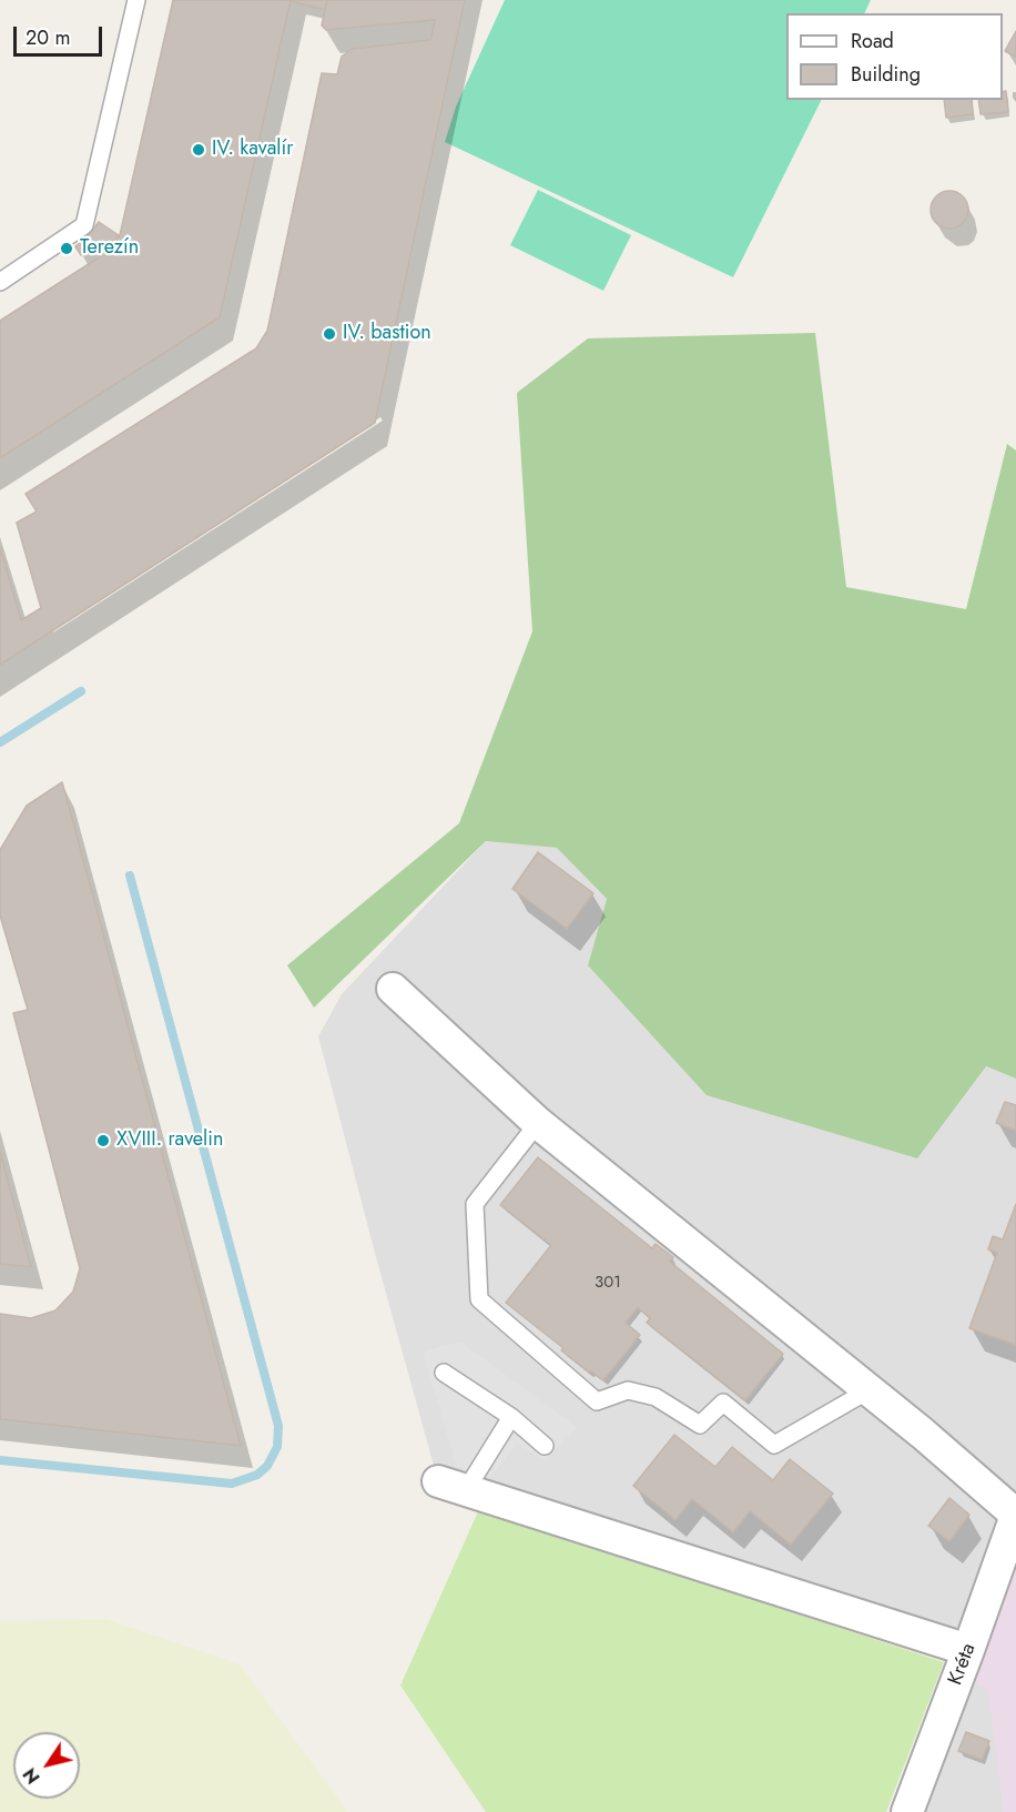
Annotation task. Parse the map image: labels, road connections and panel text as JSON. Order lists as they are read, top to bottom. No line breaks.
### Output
{"streets":{"street":["Kréta"]},"places":["IV. kavalír","Terezín","IV. bastion","XVIII. ravelin"],"house_numbers":["301"],"legend":["Road","Building"],"scale_bar":"20 m","north":"bottom left"}
